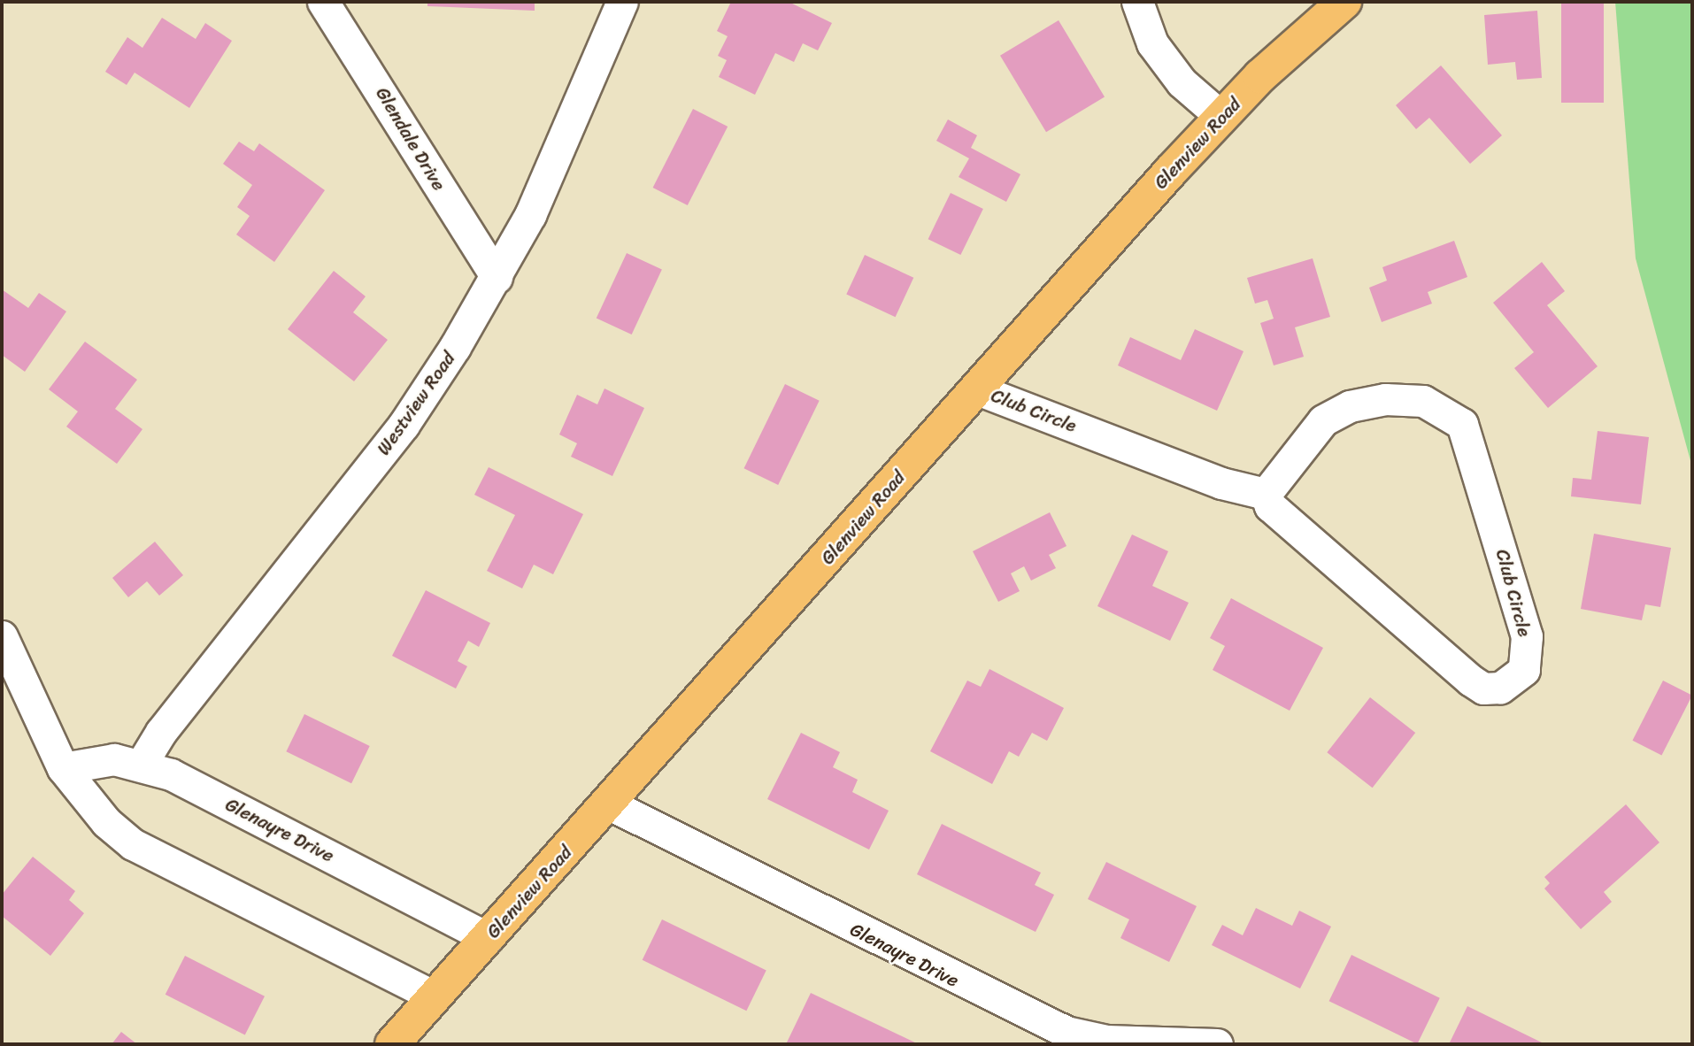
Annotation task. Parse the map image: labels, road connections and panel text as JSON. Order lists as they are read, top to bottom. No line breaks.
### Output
{"streets":{"main road":["Glenview Road"],"street":["Glendale Drive","Westview Road","Club Circle","Glenayre Drive"]},"crossings":[["Glendale Drive","Westview Road"],["Glenview Road","Club Circle"],["Glenview Road","Glenayre Drive"],["Westview Road","Glenayre Drive"]]}
